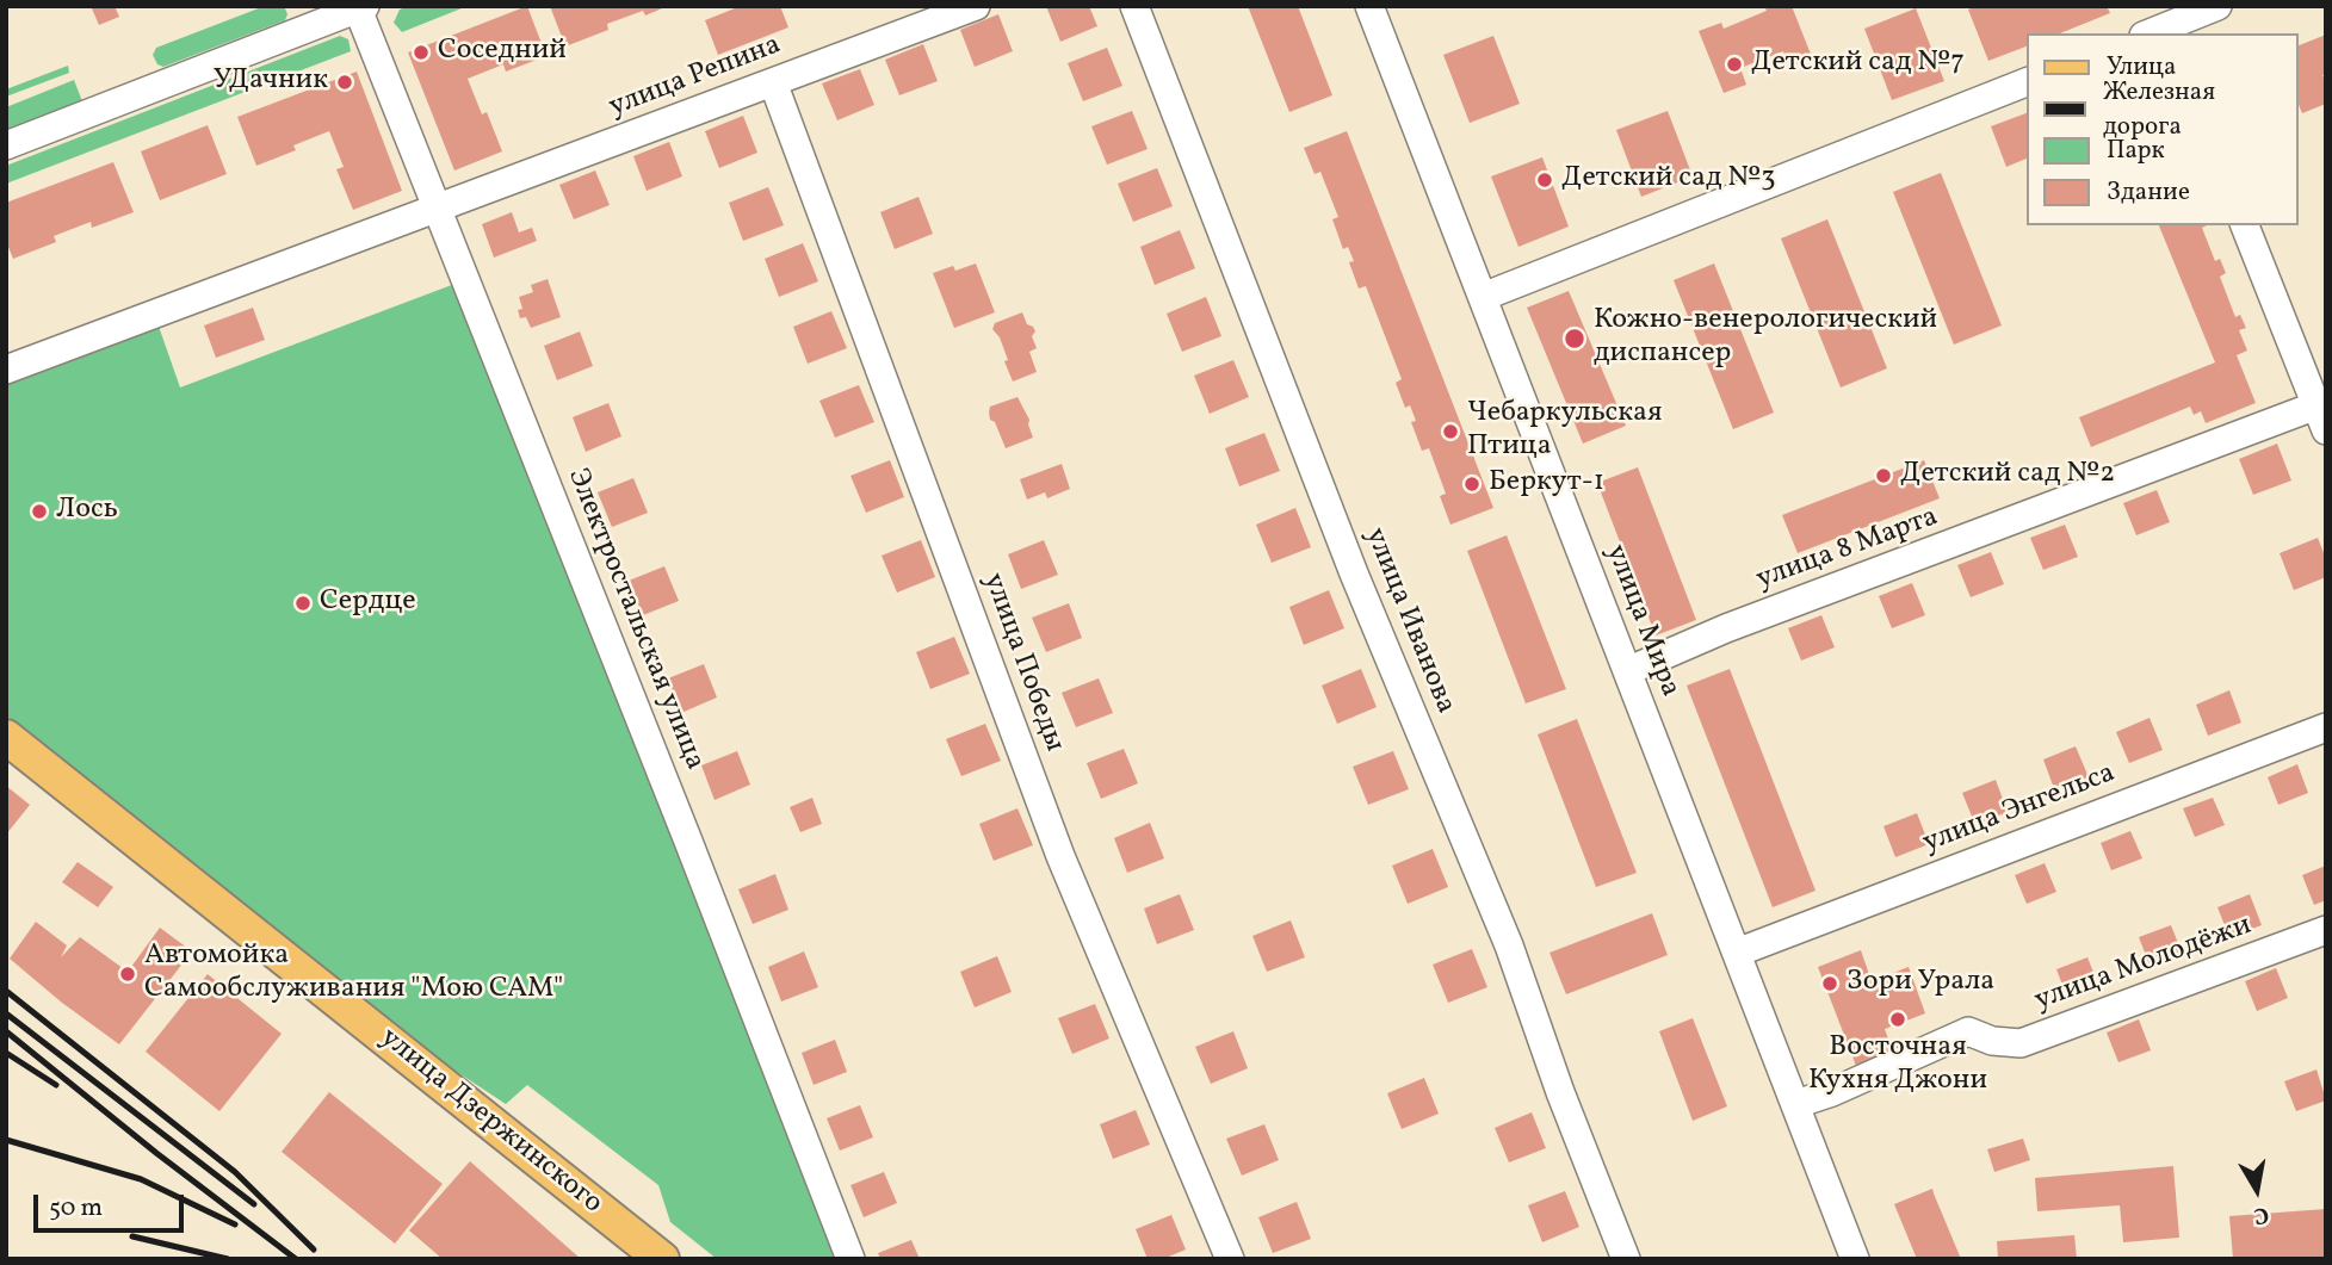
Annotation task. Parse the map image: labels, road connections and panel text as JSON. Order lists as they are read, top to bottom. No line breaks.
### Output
{"streets":{"main road":["улица Дзержинского"],"street":["улица Репина","улица 8 Марта","Электростальская улица","улица Иванова","улица Мира","улица Победы","улица Энгельса","улица Молодёжи"]},"crossings":[["улица Репина","Электростальская улица"],["улица Репина","улица Победы"],["улица 8 Марта","улица Мира"],["улица Мира","улица Энгельса"],["улица Мира","улица Молодёжи"]],"places":["Соседний","Детский сад №7","УДачник","Детский сад №3","Кожно-венерологический диспансер","Чебаркульская Птица","Детский сад №2","Беркут-1","Лось","Сердце","Автомойка Самообслуживания \"Мою САМ\"","Зори Урала","Восточная Кухня Джони"],"legend":["Улица","Железная дорога","Парк","Здание"],"scale_bar":"50 m","north":"bottom"}
